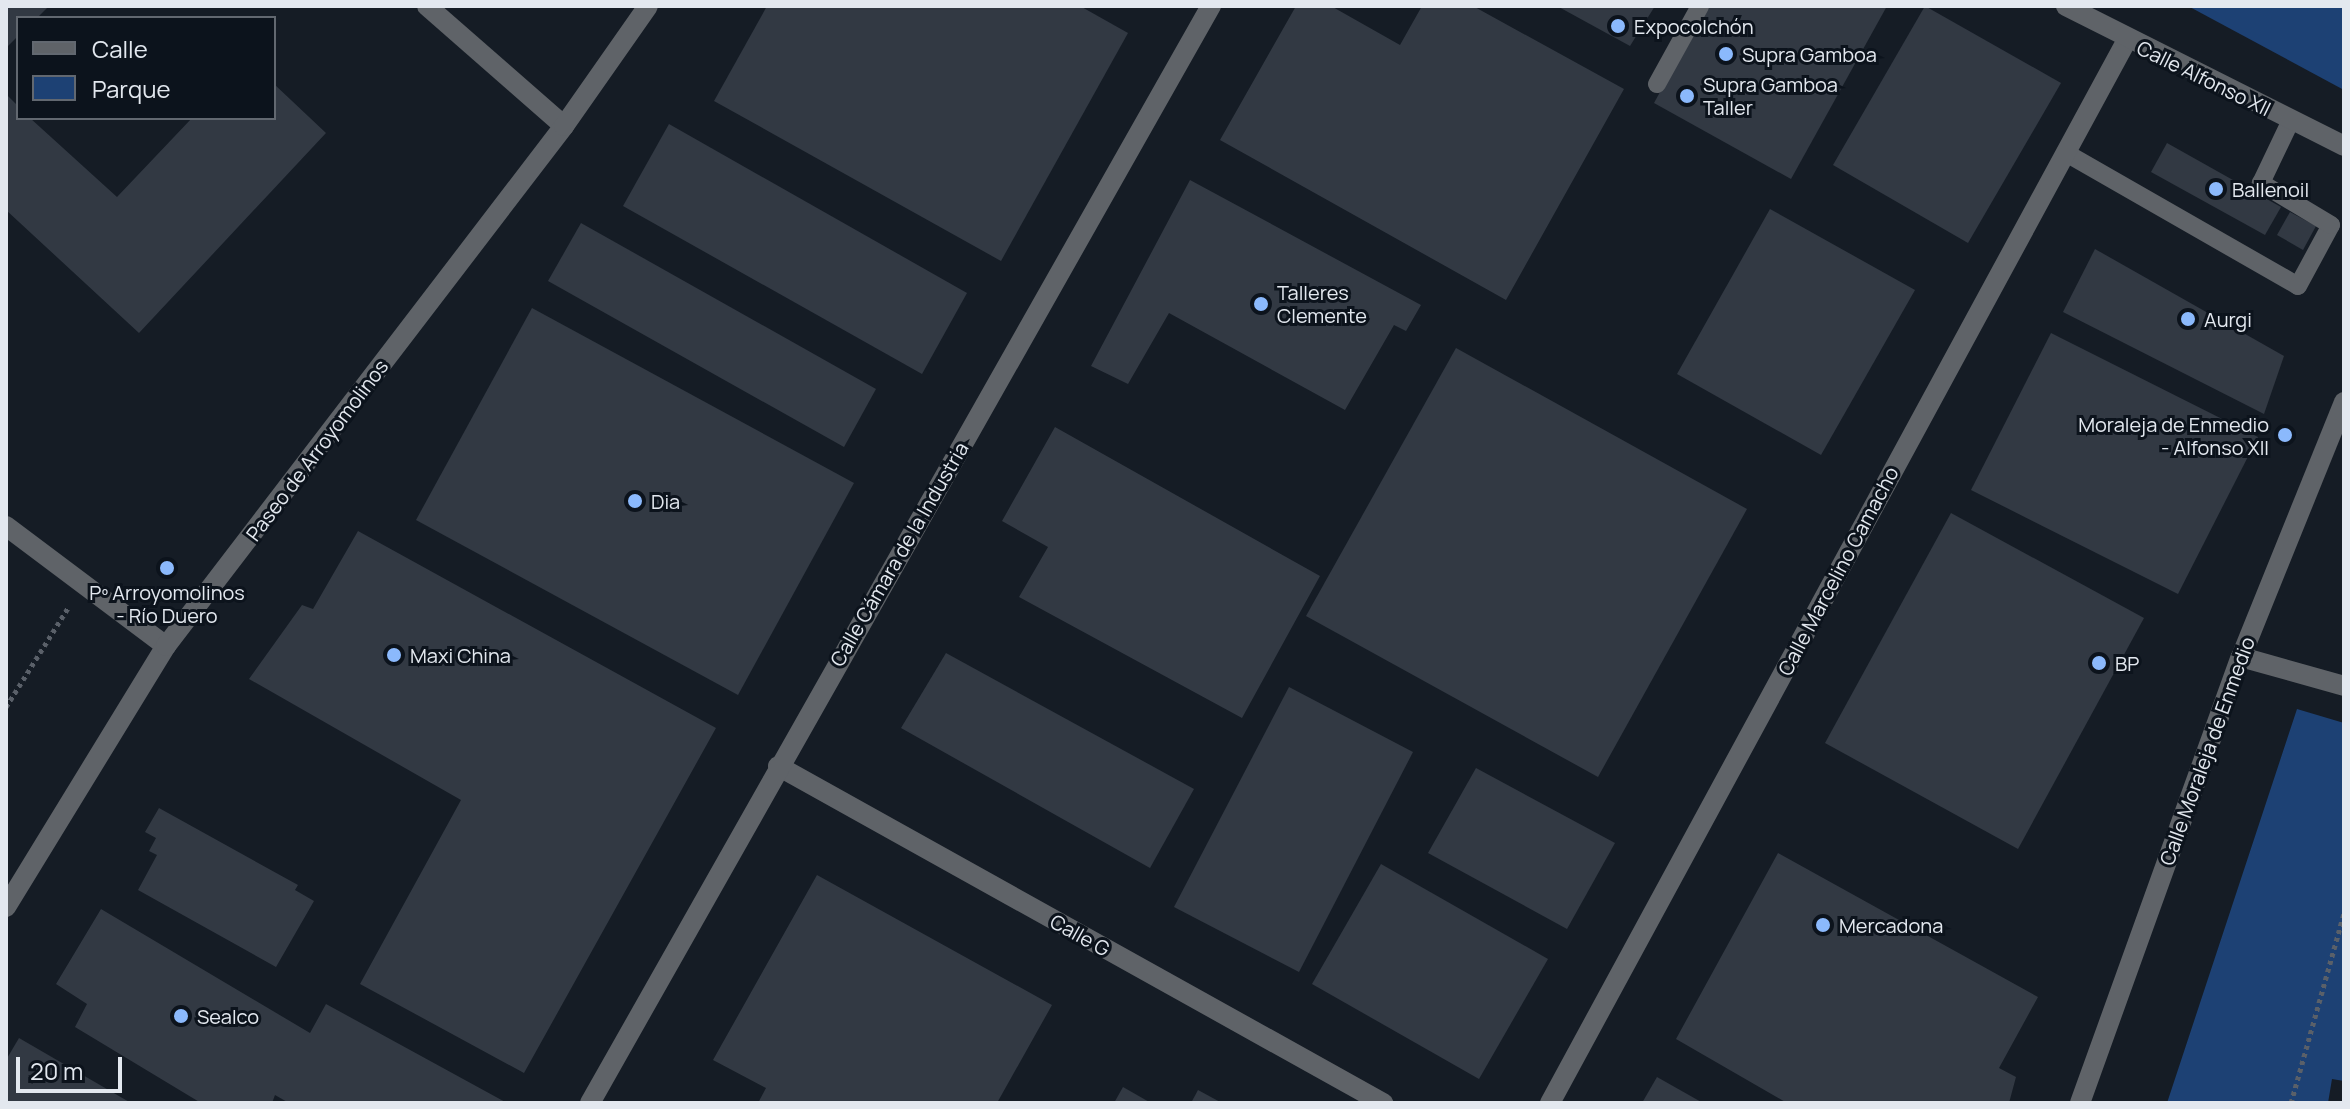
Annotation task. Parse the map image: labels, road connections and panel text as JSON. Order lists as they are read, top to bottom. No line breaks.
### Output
{"streets":{"street":["Calle Alfonso XII","Paseo de Arroyomolinos","Calle Cámara de la Industria","Calle Marcelino Camacho","Calle Moraleja de Enmedio","Calle G"]},"crossings":[["Calle Alfonso XII","Calle Marcelino Camacho"],["Calle Cámara de la Industria","Calle G"]],"places":["Expocolchón","Supra Gamboa","Supra Gamboa Taller","Ballenoil","Talleres Clemente","Aurgi","Moraleja de Enmedio - Alfonso XII","Dia","Pº Arroyomolinos - Río Duero","Maxi China","BP","Mercadona","Sealco"],"legend":["Calle","Parque"],"scale_bar":"20 m"}
